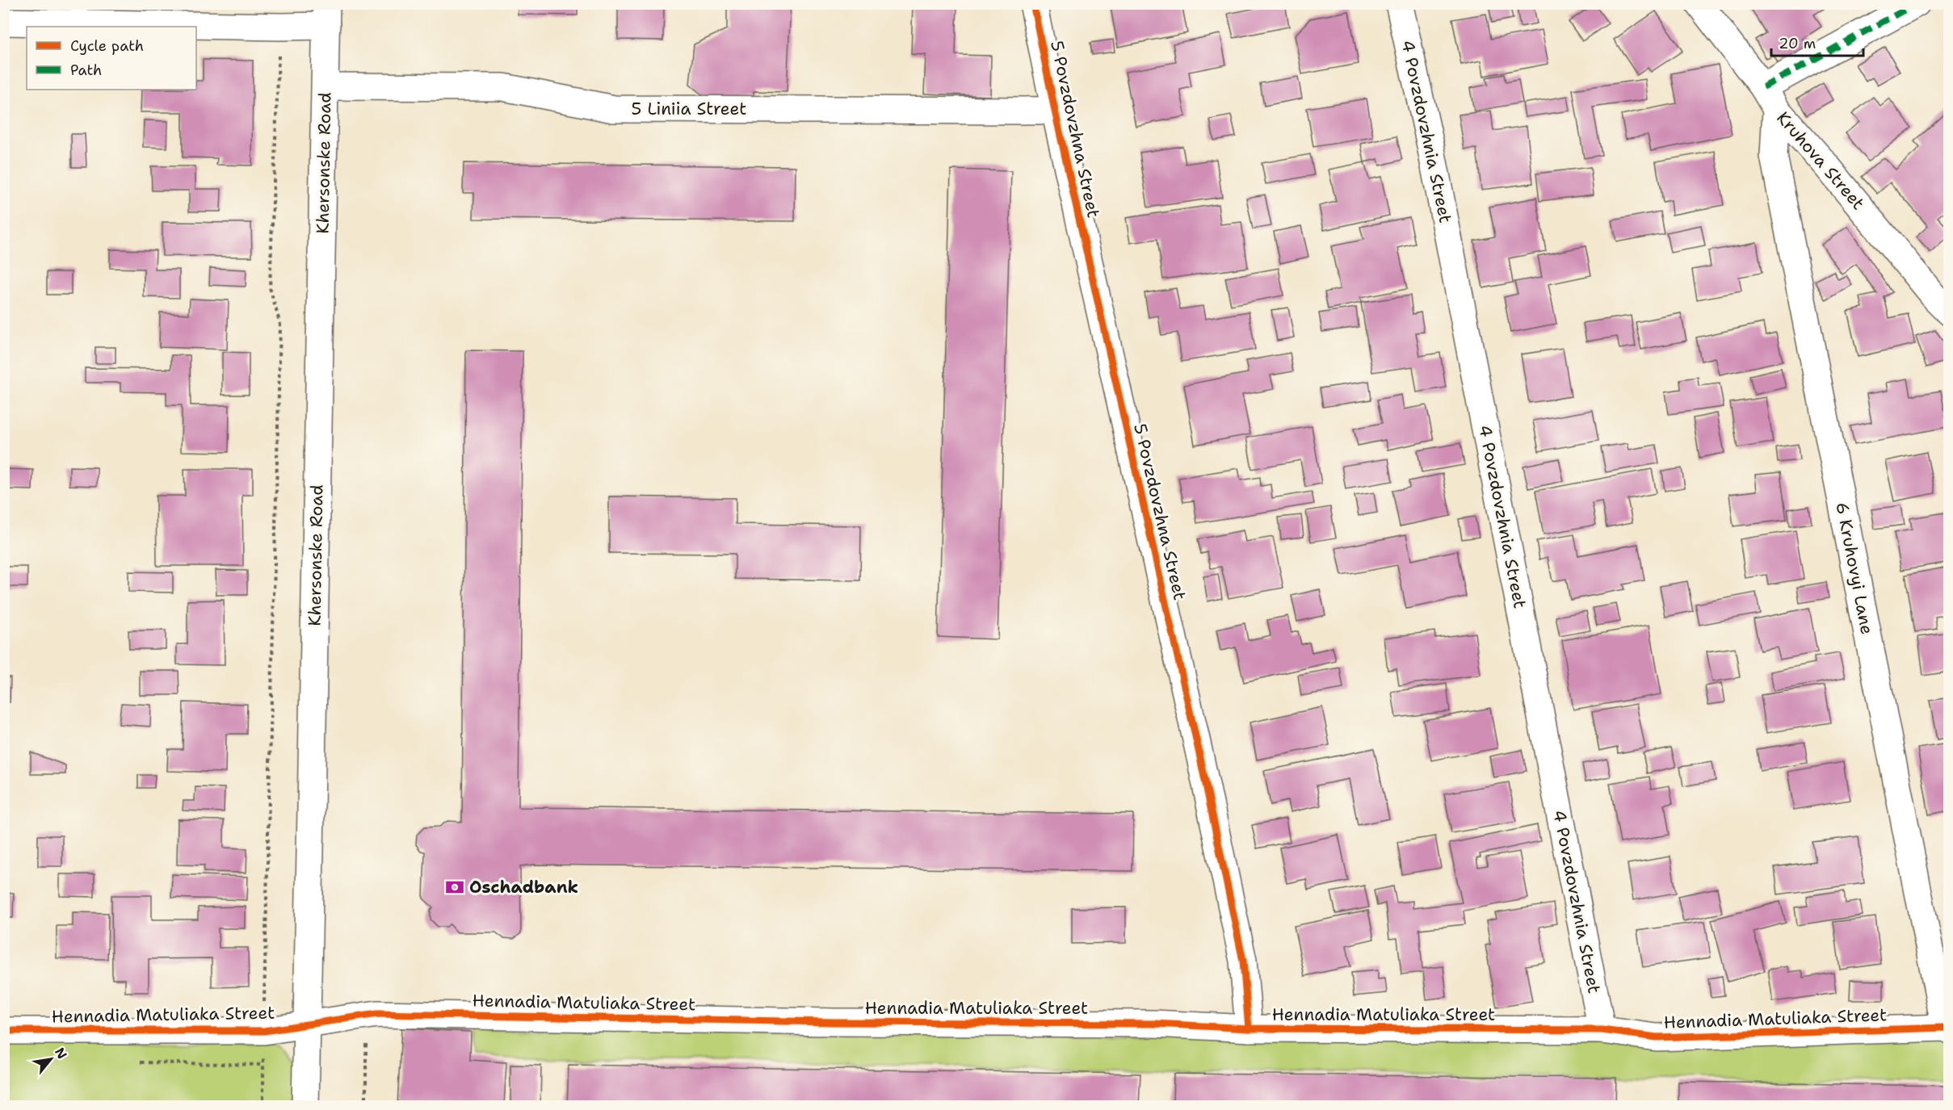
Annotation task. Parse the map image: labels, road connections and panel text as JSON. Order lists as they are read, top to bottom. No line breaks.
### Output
{"streets":{"street":["5 Liniia Street","5 Povzdovzhna Street","4 Povzdovzhnia Street","Kruhova Street","Khersonske Road","6 Kruhovyi Lane","Hennadia Matuliaka Street"]},"crossings":[["5 Liniia Street","5 Povzdovzhna Street"],["5 Liniia Street","Khersonske Road"],["5 Povzdovzhna Street","Hennadia Matuliaka Street"],["4 Povzdovzhnia Street","Hennadia Matuliaka Street"],["Kruhova Street","6 Kruhovyi Lane"],["Khersonske Road","Hennadia Matuliaka Street"],["6 Kruhovyi Lane","Hennadia Matuliaka Street"]],"places":{"bank":["Oschadbank"]},"legend":["Cycle path","Path"],"scale_bar":"20 m","north":"top right"}
